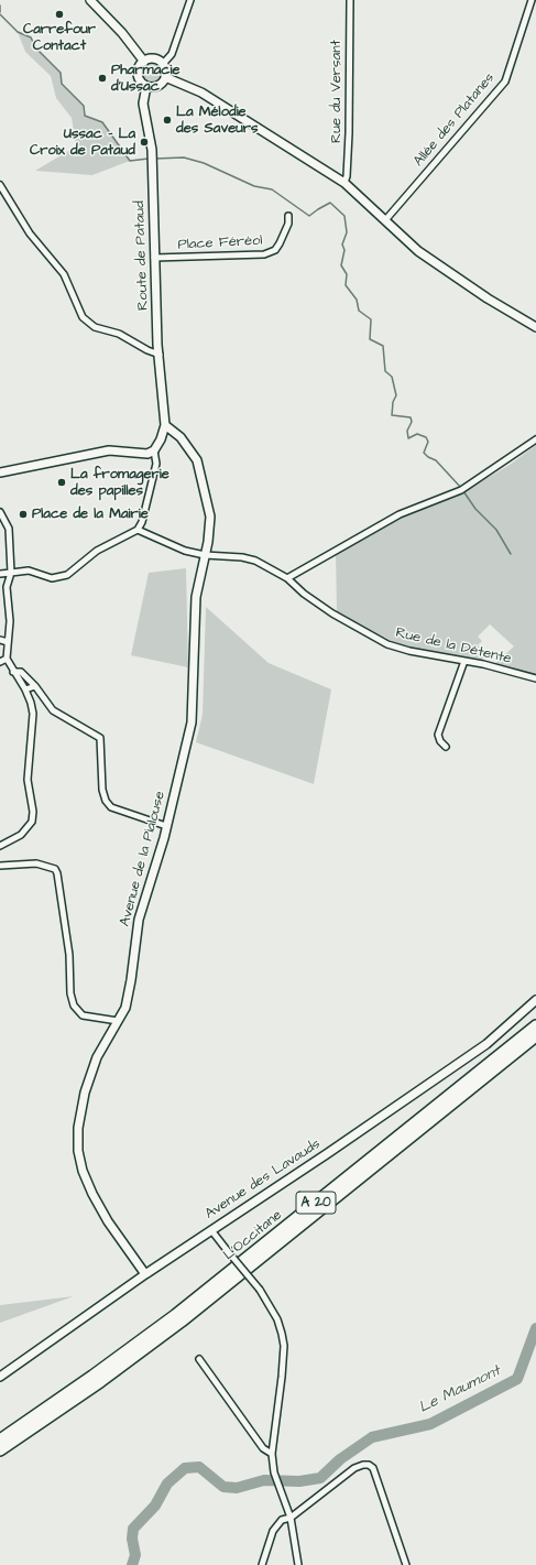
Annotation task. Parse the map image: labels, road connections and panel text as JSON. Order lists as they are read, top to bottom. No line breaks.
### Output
{"streets":{"highway":["A 20","L'Occitane"],"street":["Rue du Versant","Allée des Platanes","Place Féréol","Route de Pataud","Rue de la Détente","Avenue de la Pialouse","Avenue des Lavauds"]},"crossings":[["Place Féréol","Route de Pataud"],["Route de Pataud","Avenue de la Pialouse"],["Rue de la Détente","Avenue de la Pialouse"],["Avenue de la Pialouse","Avenue des Lavauds"]],"water":["Le Maumont"],"places":["Carrefour Contact","Pharmacie d'Ussac","La Mélodie des Saveurs","Ussac - La Croix de Pataud","La fromagerie des papilles","Place de la Mairie"]}
